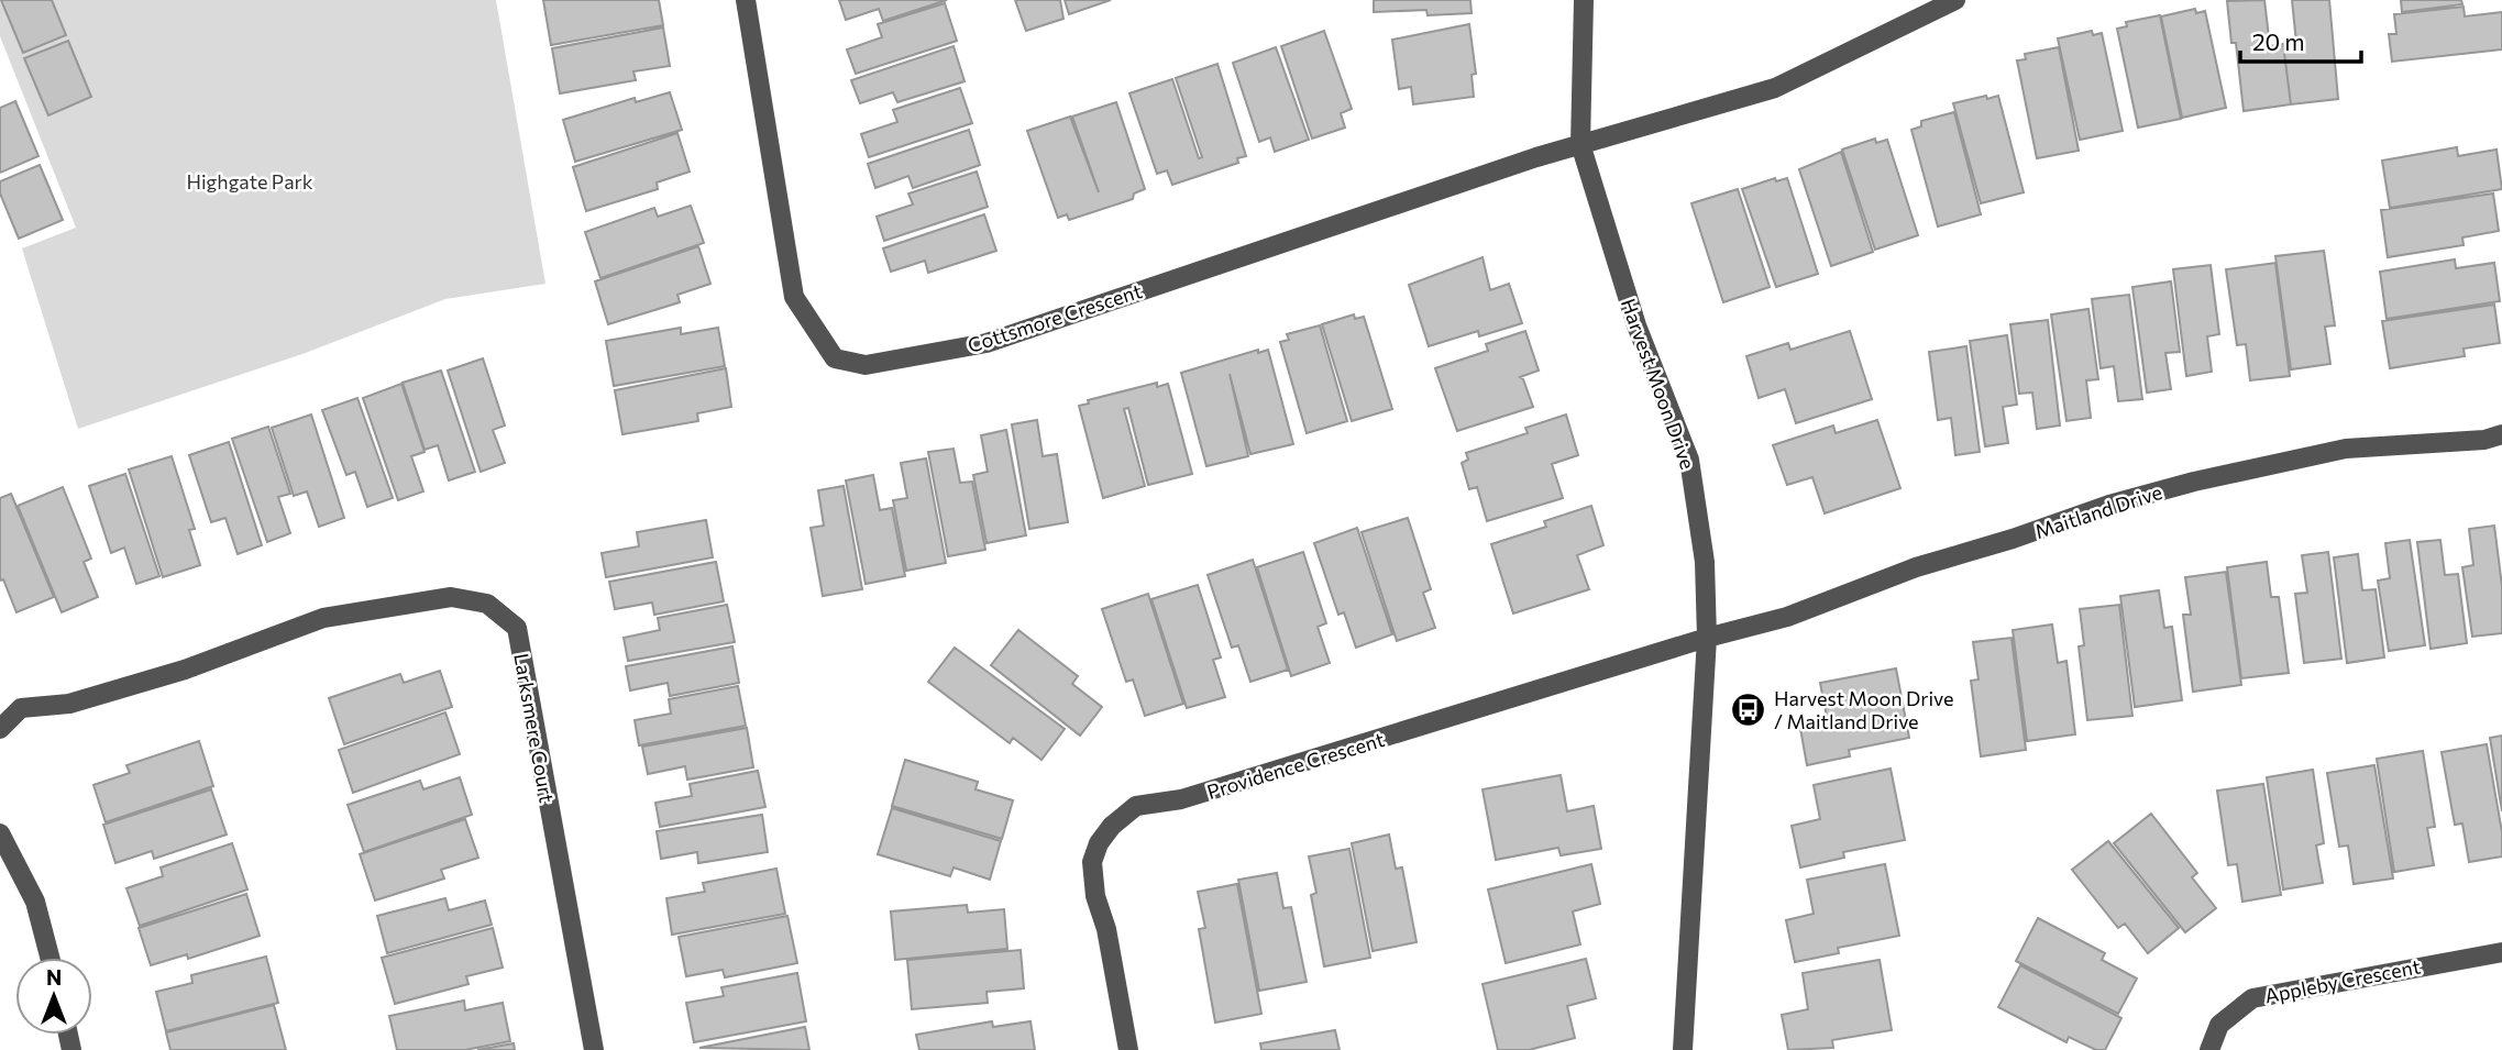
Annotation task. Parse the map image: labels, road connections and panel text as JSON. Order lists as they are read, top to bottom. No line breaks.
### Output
{"streets":{"street":["Cottsmore Crescent","Harvest Moon Drive","Maitland Drive","Larksmere Court","Providence Crescent","Appleby Crescent"]},"crossings":[["Cottsmore Crescent","Harvest Moon Drive"],["Harvest Moon Drive","Maitland Drive"],["Harvest Moon Drive","Providence Crescent"],["Maitland Drive","Providence Crescent"]],"parks":["Highgate Park"],"places":{"bus stop":["Harvest Moon Drive / Maitland Drive"]},"scale_bar":"20 m","north":"top"}
